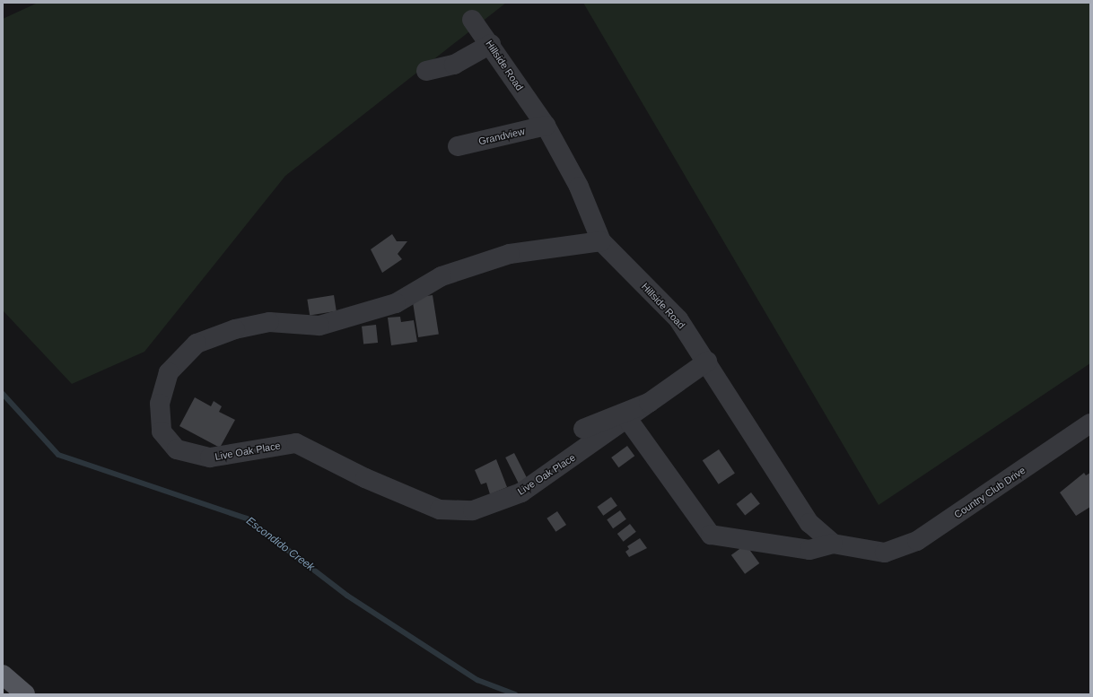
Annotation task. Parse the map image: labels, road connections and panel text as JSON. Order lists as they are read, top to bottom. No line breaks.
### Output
{"streets":{"street":["Hillside Road","Grandview","Live Oak Place","Country Club Drive"]},"crossings":[["Hillside Road","Grandview"],["Hillside Road","Live Oak Place"],["Hillside Road","Country Club Drive"]],"water":["Escondido Creek"]}
